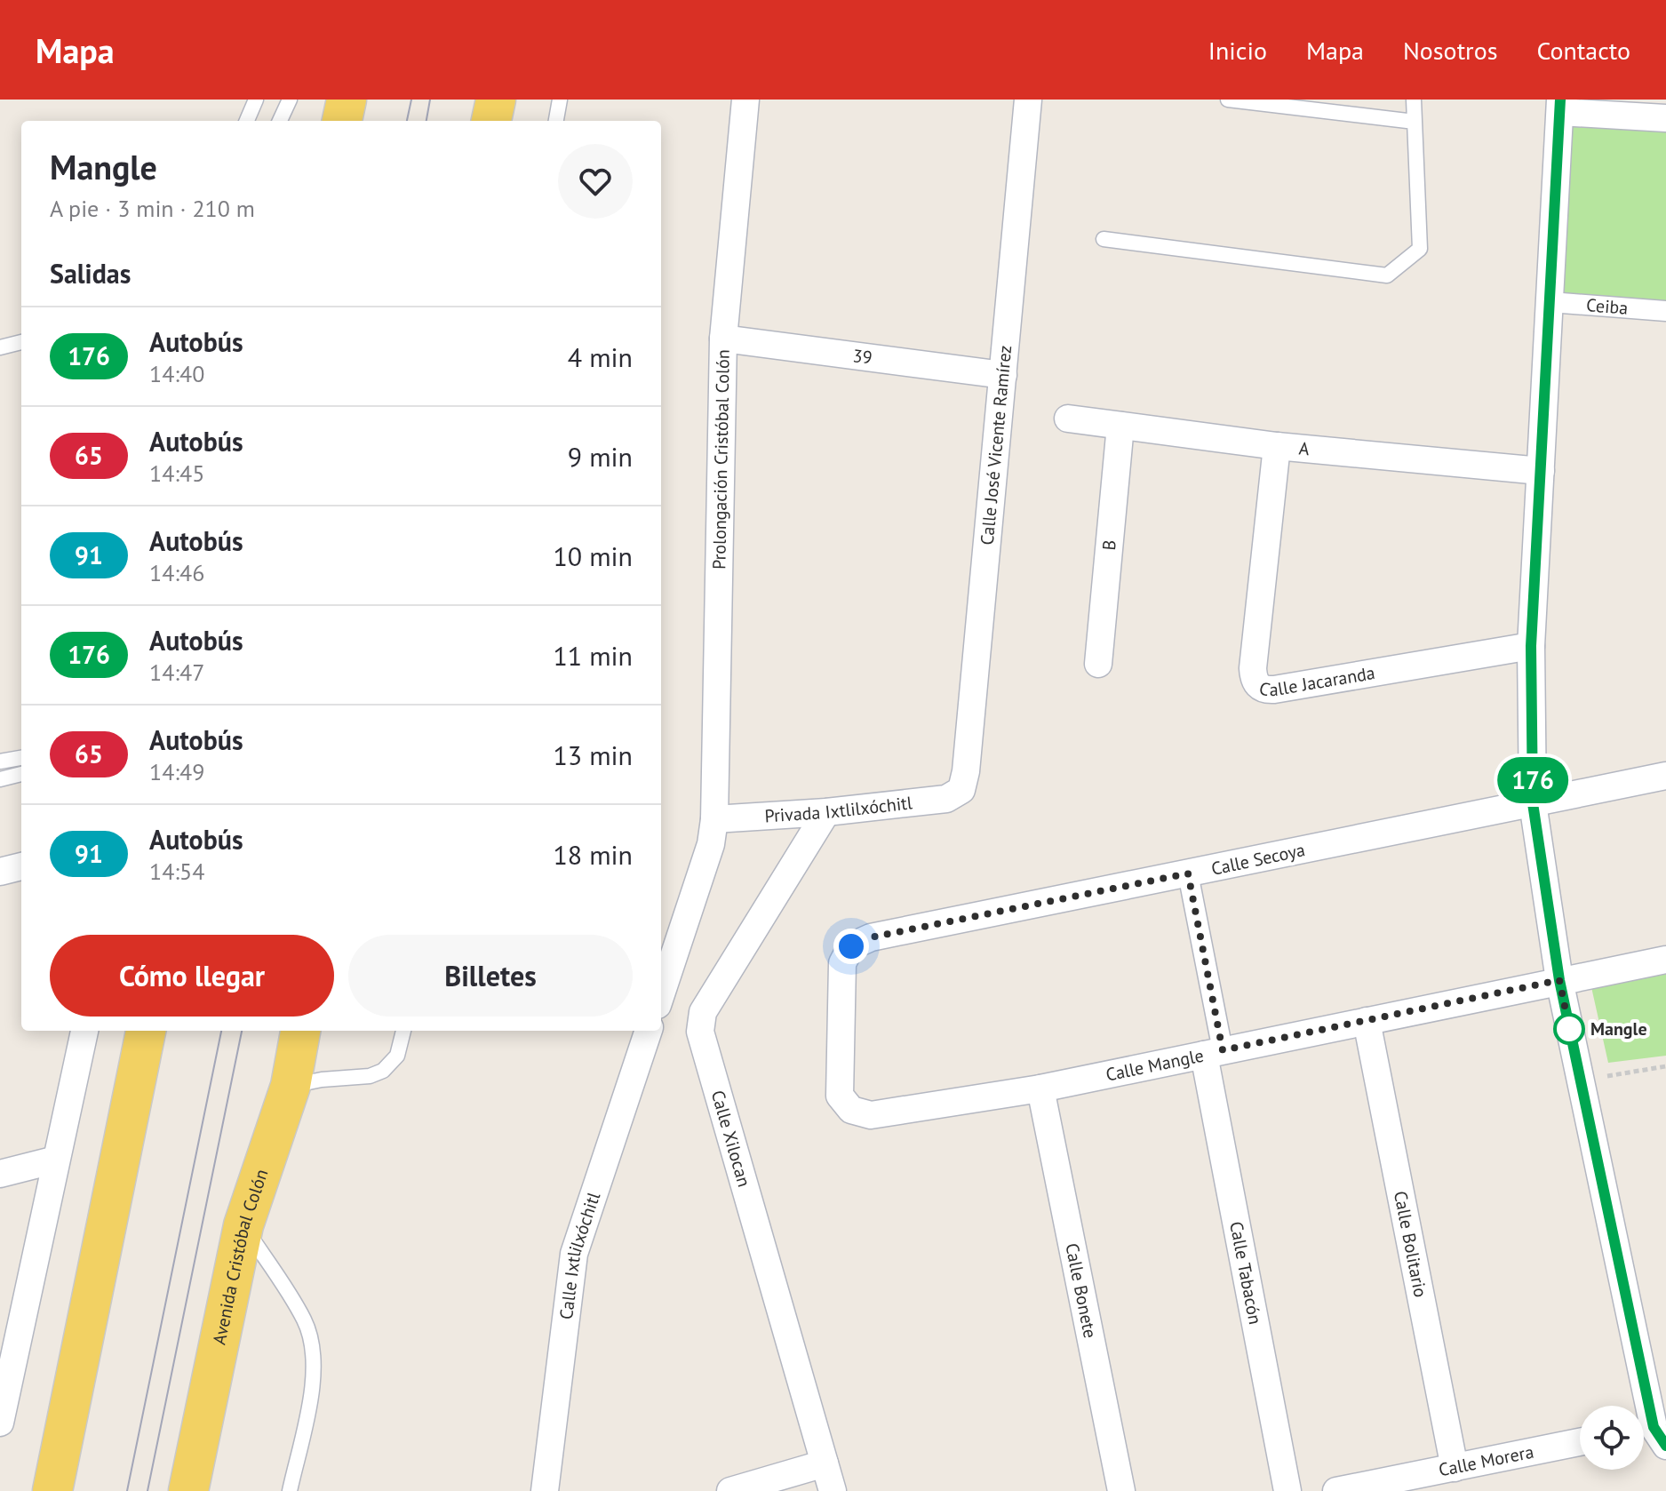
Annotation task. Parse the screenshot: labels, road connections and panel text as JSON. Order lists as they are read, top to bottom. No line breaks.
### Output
{"streets":{"main road":["Avenida Cristóbal Colón"],"street":["Ceiba","39","Calle José Vicente Ramírez","A","Prolongación Cristóbal Colón","B","Calle Jacaranda","Privada Ixtlilxóchitl","Calle Secoya","Calle Mangle","Calle Xilocan","Calle Bolitario","Calle Ixtlilxóchitl","Calle Tabacón","Calle Bonete","Calle Morera"]},"crossings":[["39","Calle José Vicente Ramírez"],["39","Prolongación Cristóbal Colón"],["Calle José Vicente Ramírez","Privada Ixtlilxóchitl"],["A","B"],["A","Calle Jacaranda"],["Prolongación Cristóbal Colón","Privada Ixtlilxóchitl"],["Privada Ixtlilxóchitl","Calle Xilocan"],["Calle Secoya","Calle Mangle"],["Calle Secoya","Calle Tabacón"],["Calle Mangle","Calle Bolitario"],["Calle Mangle","Calle Tabacón"],["Calle Mangle","Calle Bonete"],["Calle Bolitario","Calle Morera"]],"places":["Mangle"],"lines":["bus line 176"],"page":{"header":"Mapa","nav":["Inicio","Mapa","Nosotros","Contacto"],"on_map":"176","heading":[["Mangle","A pie · 3 min · 210 m"],"Salidas"],"list":[{"mark":"176","name":"Autobús","note":"14:40","value":"4 min"},{"mark":"65","name":"Autobús","note":"14:45","value":"9 min"},{"mark":"91","name":"Autobús","note":"14:46","value":"10 min"},{"mark":"176","name":"Autobús","note":"14:47","value":"11 min"},{"mark":"65","name":"Autobús","note":"14:49","value":"13 min"},{"mark":"91","name":"Autobús","note":"14:54","value":"18 min"}],"buttons":["Cómo llegar","Billetes"]}}
